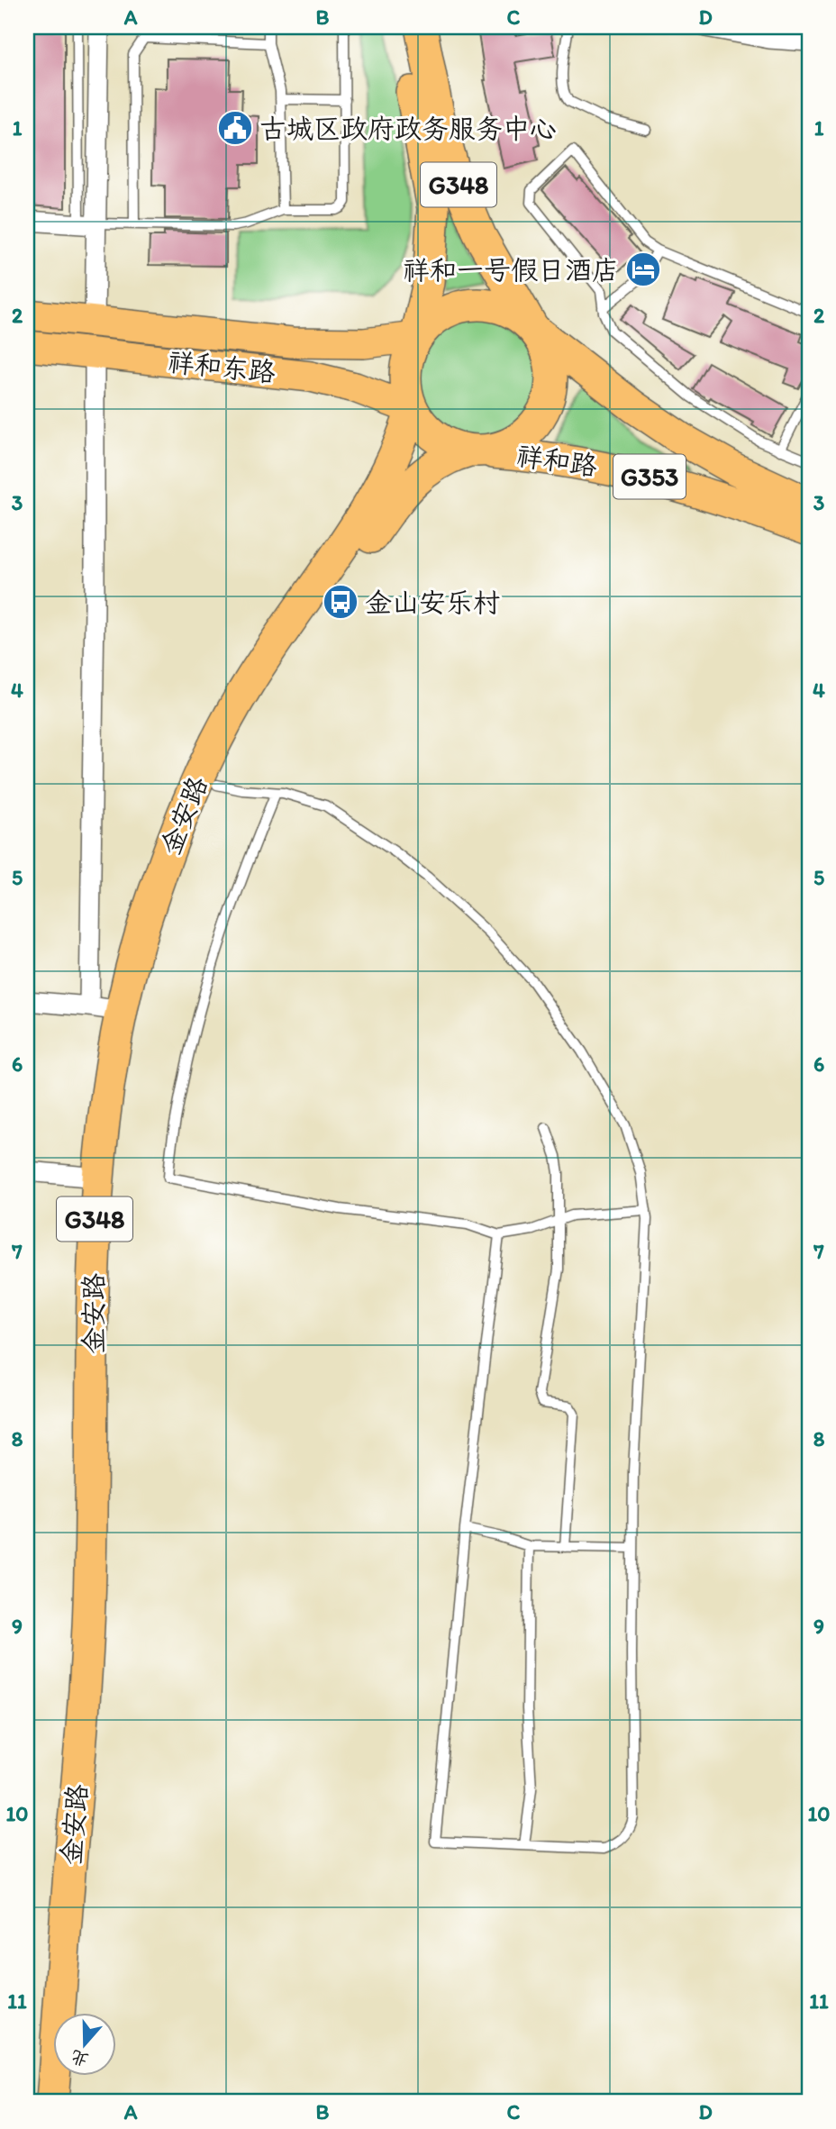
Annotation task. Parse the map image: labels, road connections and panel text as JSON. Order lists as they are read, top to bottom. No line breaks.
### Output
{"streets":{"highway":["G348","祥和路","G353","金安路"],"main road":["祥和东路"]},"crossings":[["G348","祥和东路"],["G348","祥和路"],["G348","G353"],["G348","金安路"],["祥和东路","祥和路"],["祥和东路","G353"],["祥和东路","金安路"],["祥和路","G353"],["祥和路","金安路"],["G353","金安路"]],"places":{"public building":["古城区政府政务服务中心"],"hotel":["祥和一号假日酒店"],"bus stop":["金山安乐村"]},"north":"bottom","grid":{"columns":["A","B","C","D"],"rows":["1","2","3","4","5","6","7","8","9","10","11"]}}
